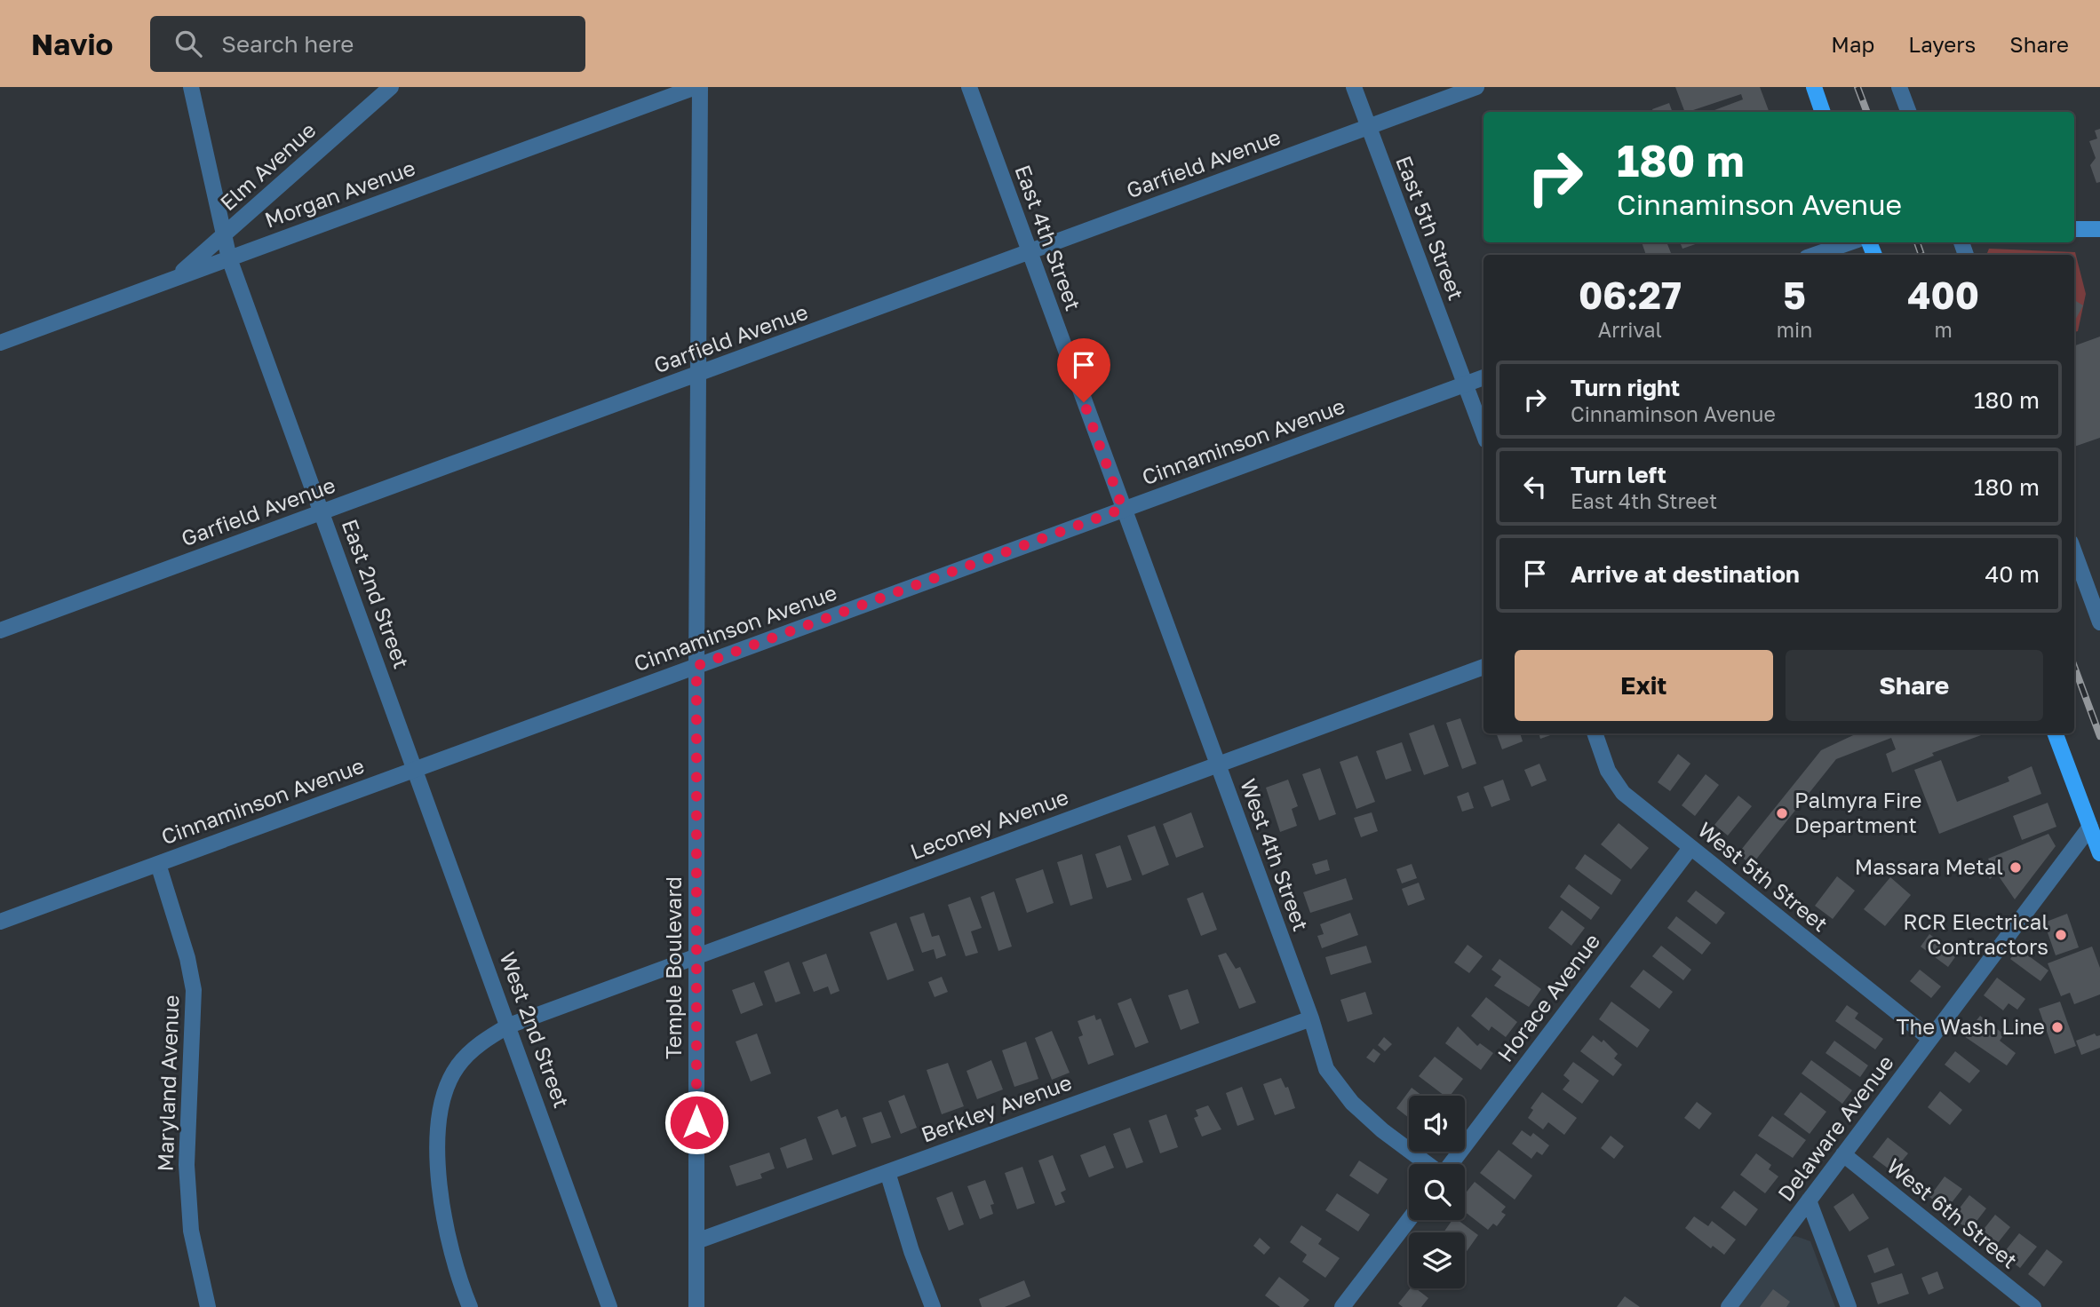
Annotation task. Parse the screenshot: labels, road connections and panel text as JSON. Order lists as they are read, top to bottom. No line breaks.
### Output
{"streets":{"street":["Garfield Avenue","Elm Avenue","Morgan Avenue","East 5th Street","East 4th Street","Cinnaminson Avenue","East 2nd Street","Leconey Avenue","West 4th Street","West 5th Street","Temple Boulevard","Horace Avenue","West 2nd Street","Maryland Avenue","Berkley Avenue","Delaware Avenue","West 6th Street"]},"crossings":[["Garfield Avenue","East 5th Street"],["Garfield Avenue","East 4th Street"],["Garfield Avenue","East 2nd Street"],["Garfield Avenue","Temple Boulevard"],["Elm Avenue","Morgan Avenue"],["Elm Avenue","East 2nd Street"],["Morgan Avenue","East 2nd Street"],["Morgan Avenue","Temple Boulevard"],["East 5th Street","Cinnaminson Avenue"],["East 4th Street","Cinnaminson Avenue"],["East 4th Street","West 4th Street"],["Cinnaminson Avenue","East 2nd Street"],["Cinnaminson Avenue","West 4th Street"],["Cinnaminson Avenue","Temple Boulevard"],["Cinnaminson Avenue","West 2nd Street"],["Cinnaminson Avenue","Maryland Avenue"],["East 2nd Street","West 2nd Street"],["Leconey Avenue","West 4th Street"],["Leconey Avenue","Temple Boulevard"],["Leconey Avenue","West 2nd Street"],["West 4th Street","Berkley Avenue"],["West 5th Street","Horace Avenue"],["West 5th Street","Delaware Avenue"],["Temple Boulevard","Berkley Avenue"],["Delaware Avenue","West 6th Street"]],"places":["Palmyra Fire Department","Massara Metal","RCR Electrical Contractors","The Wash Line"],"page":{"header":"Navio","search":"Search here","nav":["Map","Layers","Share"],"turn":["180 m","Cinnaminson Avenue"],"eta":["06:27","Arrival","5","min","400","m"],"list":[{"name":"Turn right","note":"Cinnaminson Avenue","value":"180 m"},{"name":"Turn left","note":"East 4th Street","value":"180 m"},{"name":"Arrive at destination","value":"40 m"}],"buttons":["Exit","Share"]}}
